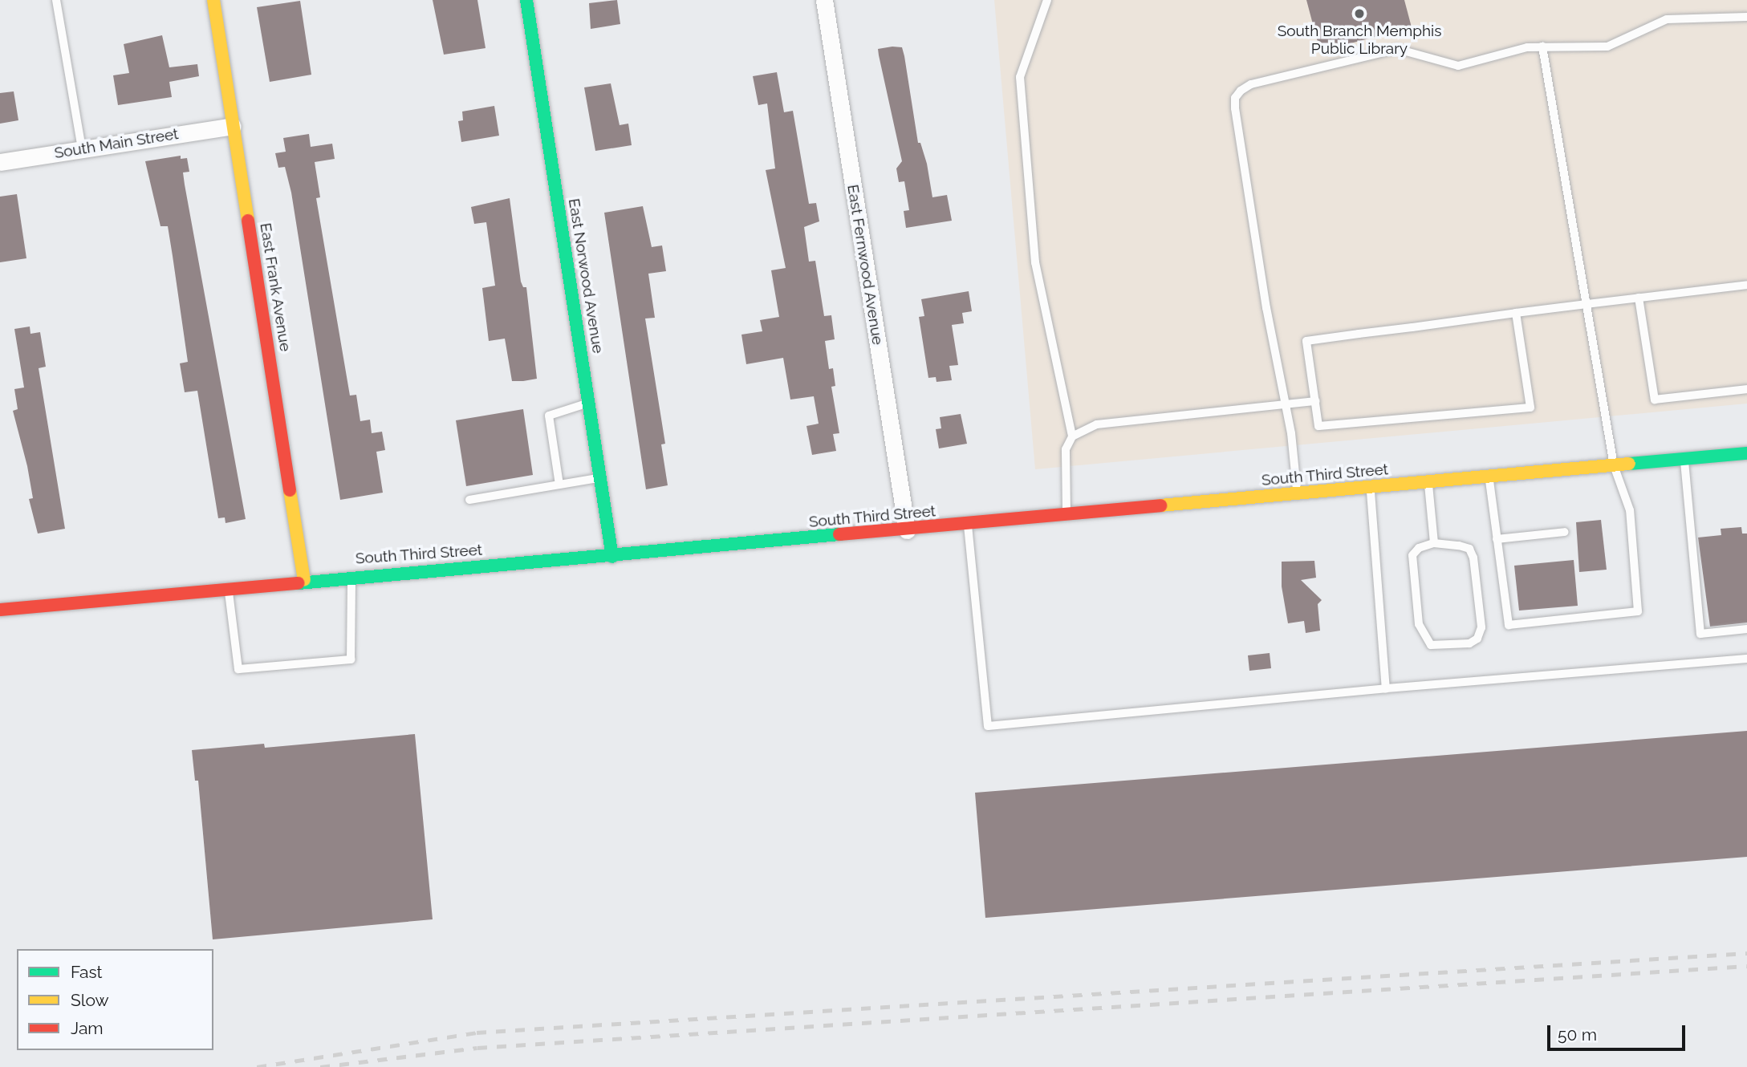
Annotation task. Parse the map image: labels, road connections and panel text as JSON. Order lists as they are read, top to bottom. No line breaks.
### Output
{"streets":{"main road":["East Norwood Avenue","East Frank Avenue","South Third Street"],"street":["South Main Street","East Fernwood Avenue"]},"crossings":[["South Main Street","East Frank Avenue"],["East Fernwood Avenue","South Third Street"],["East Norwood Avenue","South Third Street"],["East Frank Avenue","South Third Street"]],"places":["South Branch Memphis Public Library"],"legend":["Fast","Slow","Jam"],"scale_bar":"50 m"}
